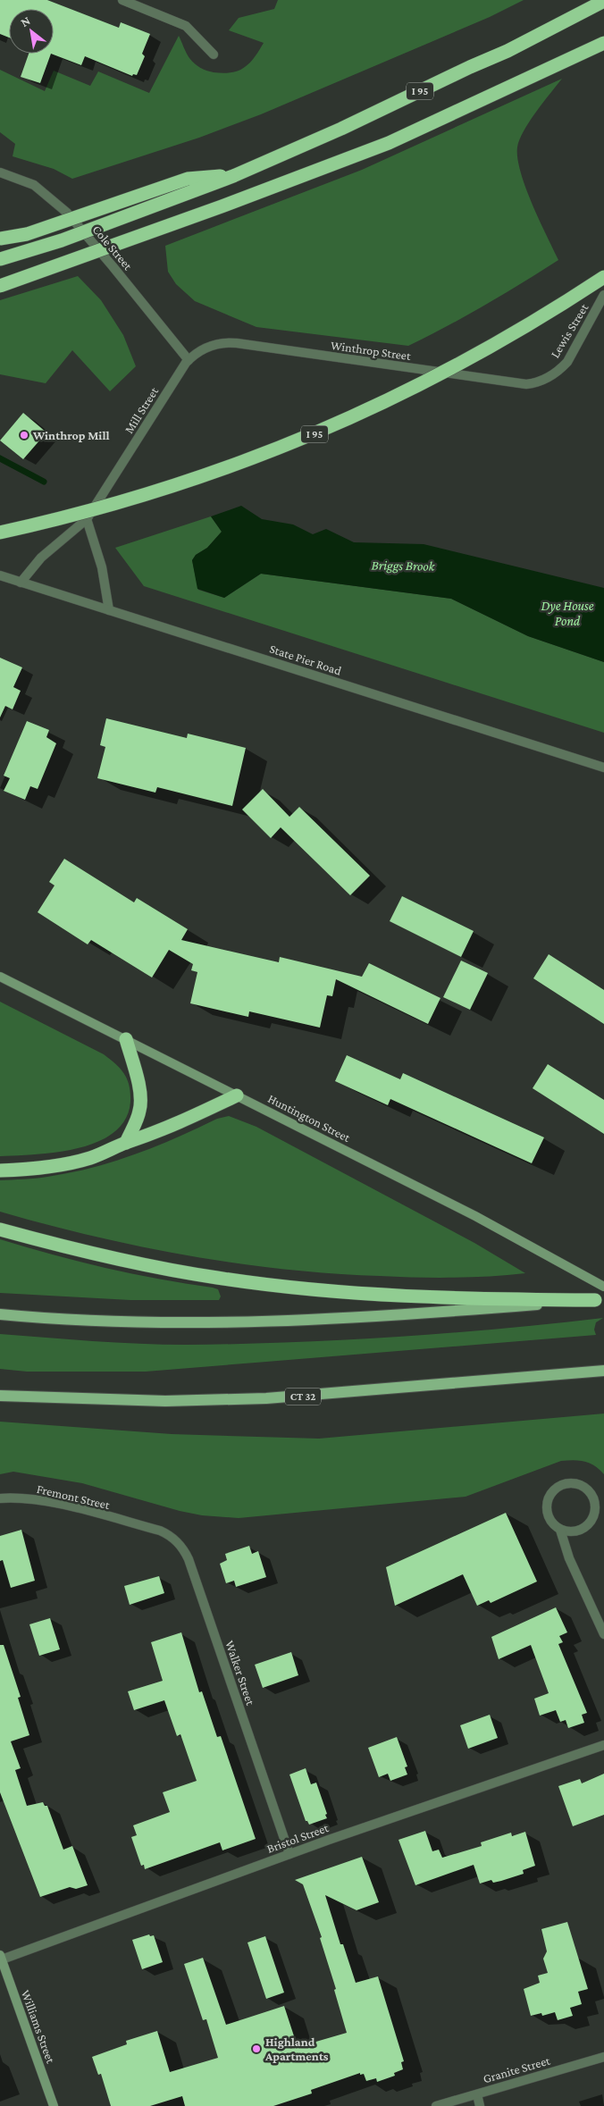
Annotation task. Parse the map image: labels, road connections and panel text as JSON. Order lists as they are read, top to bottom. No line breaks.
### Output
{"streets":{"highway":["I 95"],"main road":["Huntington Street","CT 32","Williams Street"],"street":["Cole Street","Lewis Street","Winthrop Street","Mill Street","State Pier Road","Fremont Street","Walker Street","Bristol Street","Granite Street"]},"crossings":[["Cole Street","Winthrop Street"],["Cole Street","Mill Street"],["Lewis Street","Winthrop Street"],["Winthrop Street","Mill Street"],["Mill Street","State Pier Road"],["Fremont Street","Walker Street"],["Walker Street","Bristol Street"],["Bristol Street","Williams Street"]],"water":["Briggs Brook","Dye House Pond"],"places":["Winthrop Mill","Highland Apartments"],"north":"top left"}
